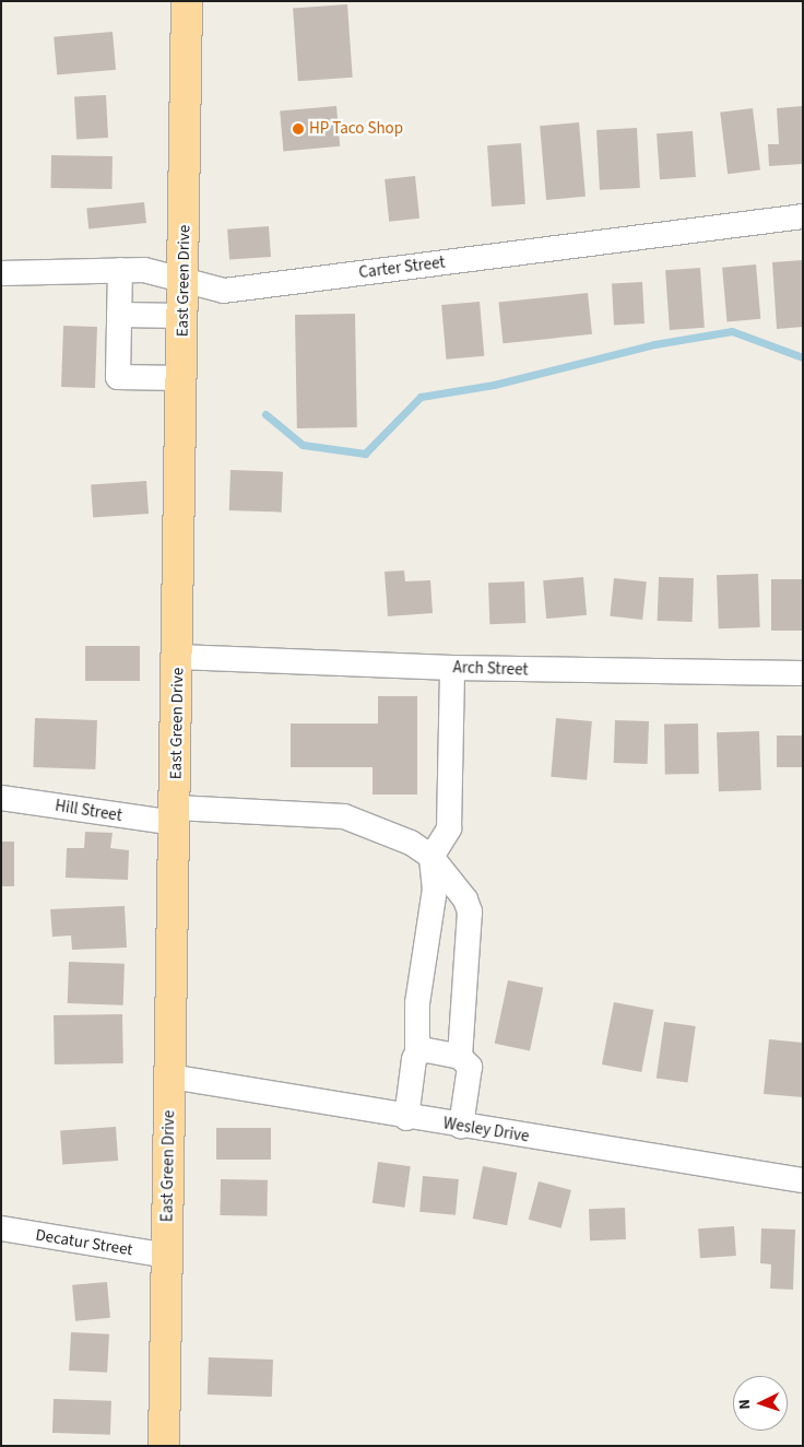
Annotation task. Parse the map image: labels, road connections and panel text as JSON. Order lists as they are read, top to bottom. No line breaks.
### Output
{"streets":{"main road":["East Green Drive"],"street":["Carter Street","Arch Street","Hill Street","Wesley Drive","Decatur Street"]},"crossings":[["Carter Street","East Green Drive"],["East Green Drive","Arch Street"],["East Green Drive","Hill Street"],["East Green Drive","Wesley Drive"],["East Green Drive","Decatur Street"]],"places":["HP Taco Shop"],"north":"left"}
